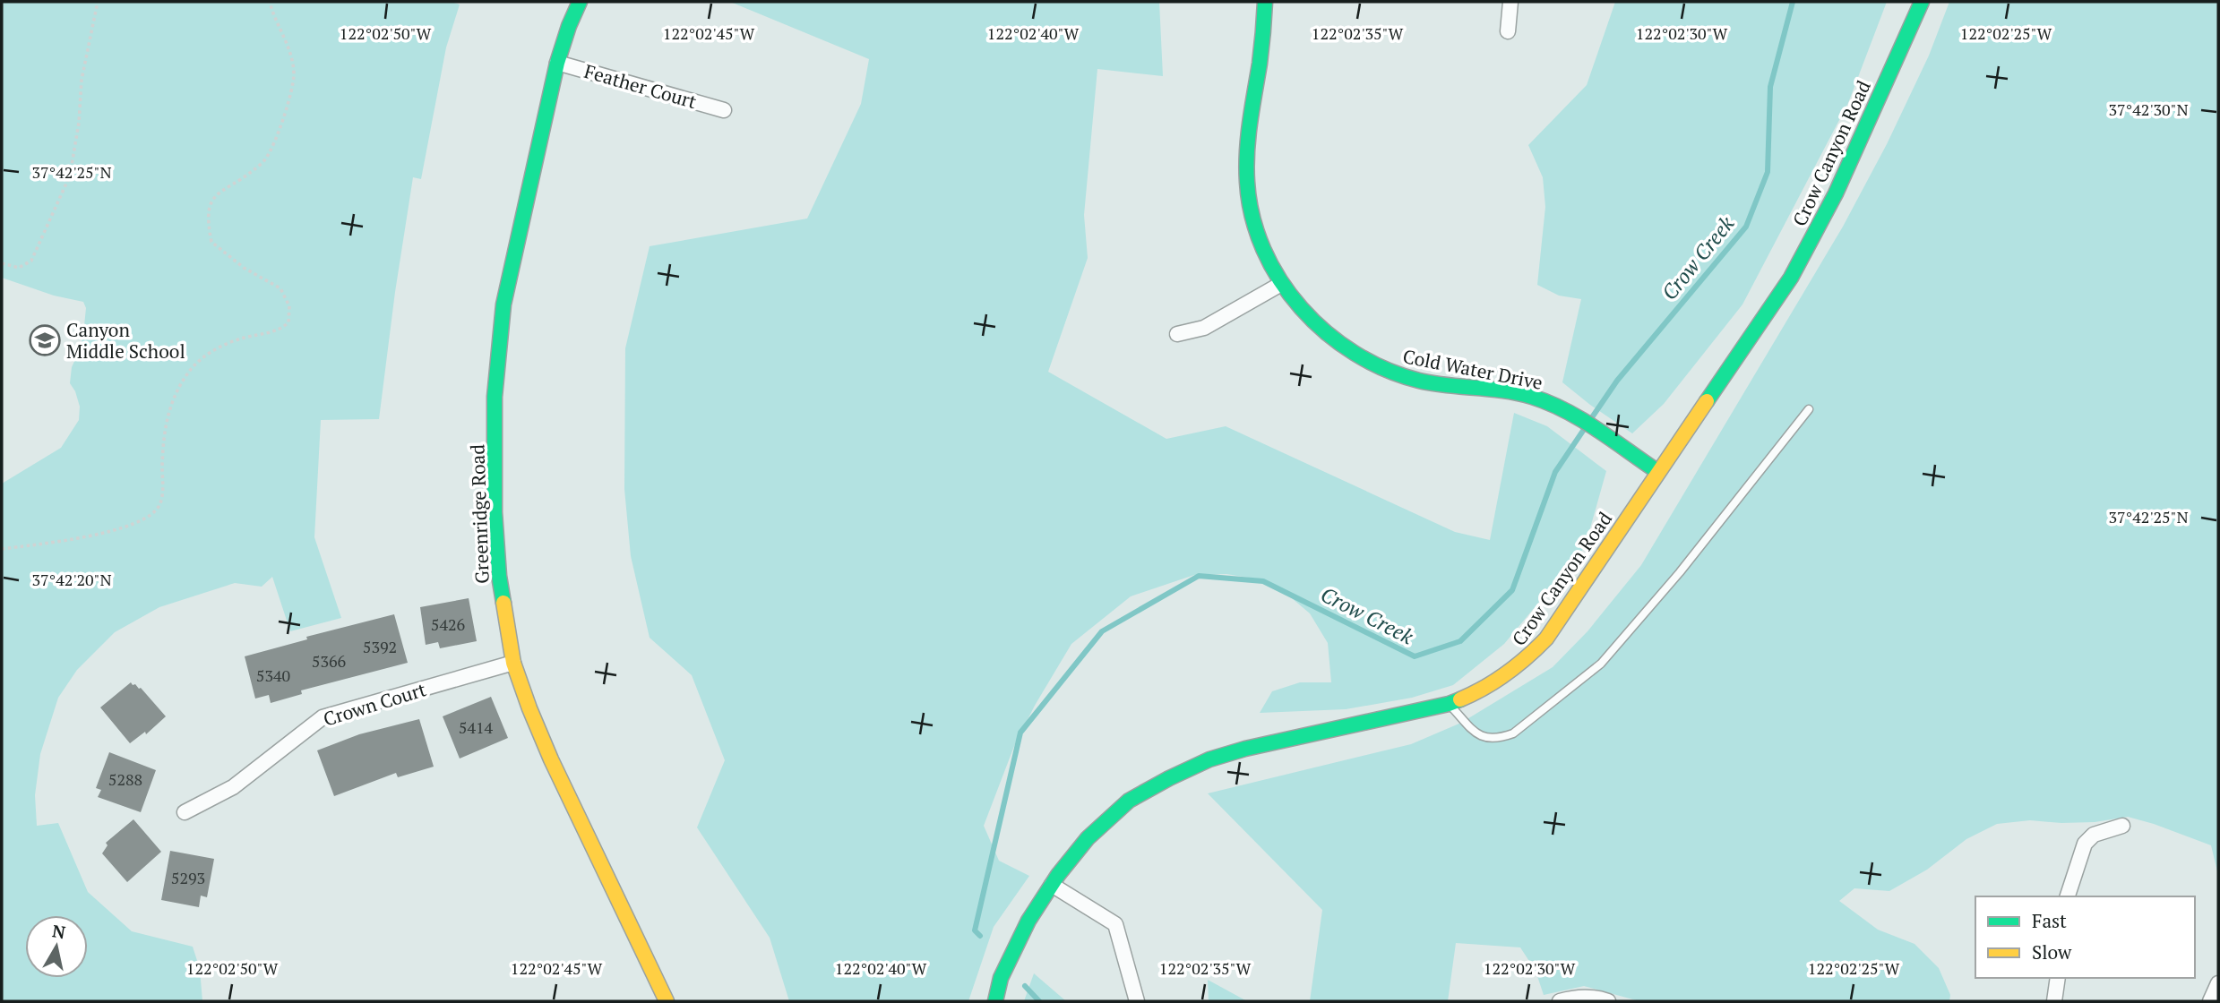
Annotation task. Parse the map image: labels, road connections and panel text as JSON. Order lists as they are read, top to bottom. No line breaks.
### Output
{"streets":{"street":["Feather Court","Crow Canyon Road","Cold Water Drive","Greenridge Road","Crown Court"]},"crossings":[["Feather Court","Greenridge Road"],["Crow Canyon Road","Cold Water Drive"],["Greenridge Road","Crown Court"]],"water":["Crow Creek"],"places":{"school or university":["Canyon Middle School"]},"house_numbers":["5426","5392","5366","5340","5414","5288","5293"],"legend":["Fast","Slow"],"north":"top","coordinates":["122°02'30\"W","122°02'50\"W","122°02'45\"W","122°02'40\"W","122°02'35\"W","122°02'25\"W","37°42'30\"N","37°42'25\"N","37°42'20\"N"]}
